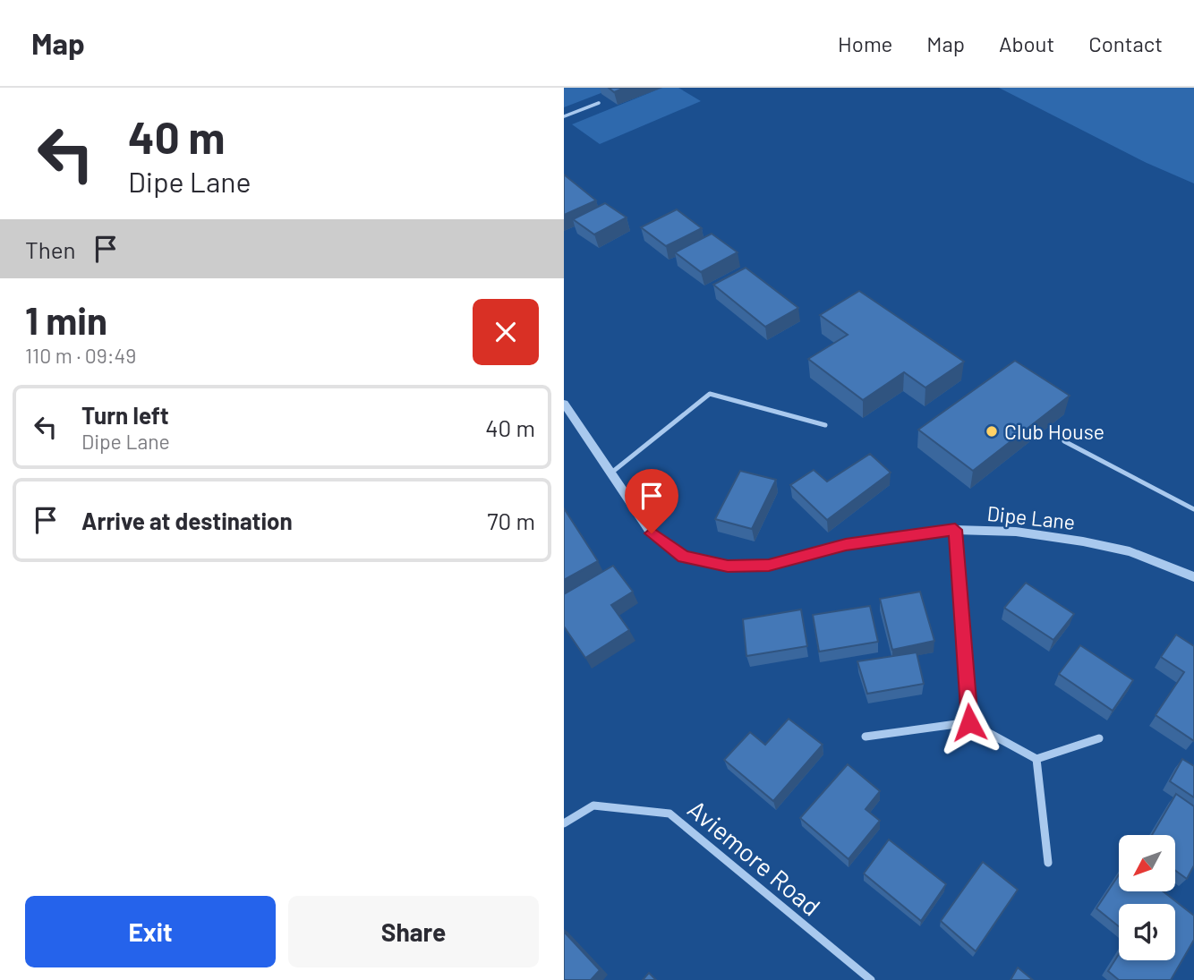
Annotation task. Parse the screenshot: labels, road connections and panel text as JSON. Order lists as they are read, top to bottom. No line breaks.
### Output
{"streets":{"street":["Dipe Lane","Aviemore Road"]},"places":["Club House"],"north":"bottom left","page":{"header":"Map","nav":["Home","Map","About","Contact"],"turn":["40 m","Dipe Lane"],"then":"Then","heading":["1 min","110 m · 09:49"],"list":[{"name":"Turn left","note":"Dipe Lane","value":"40 m"},{"name":"Arrive at destination","value":"70 m"}],"buttons":["Exit","Share"]}}
